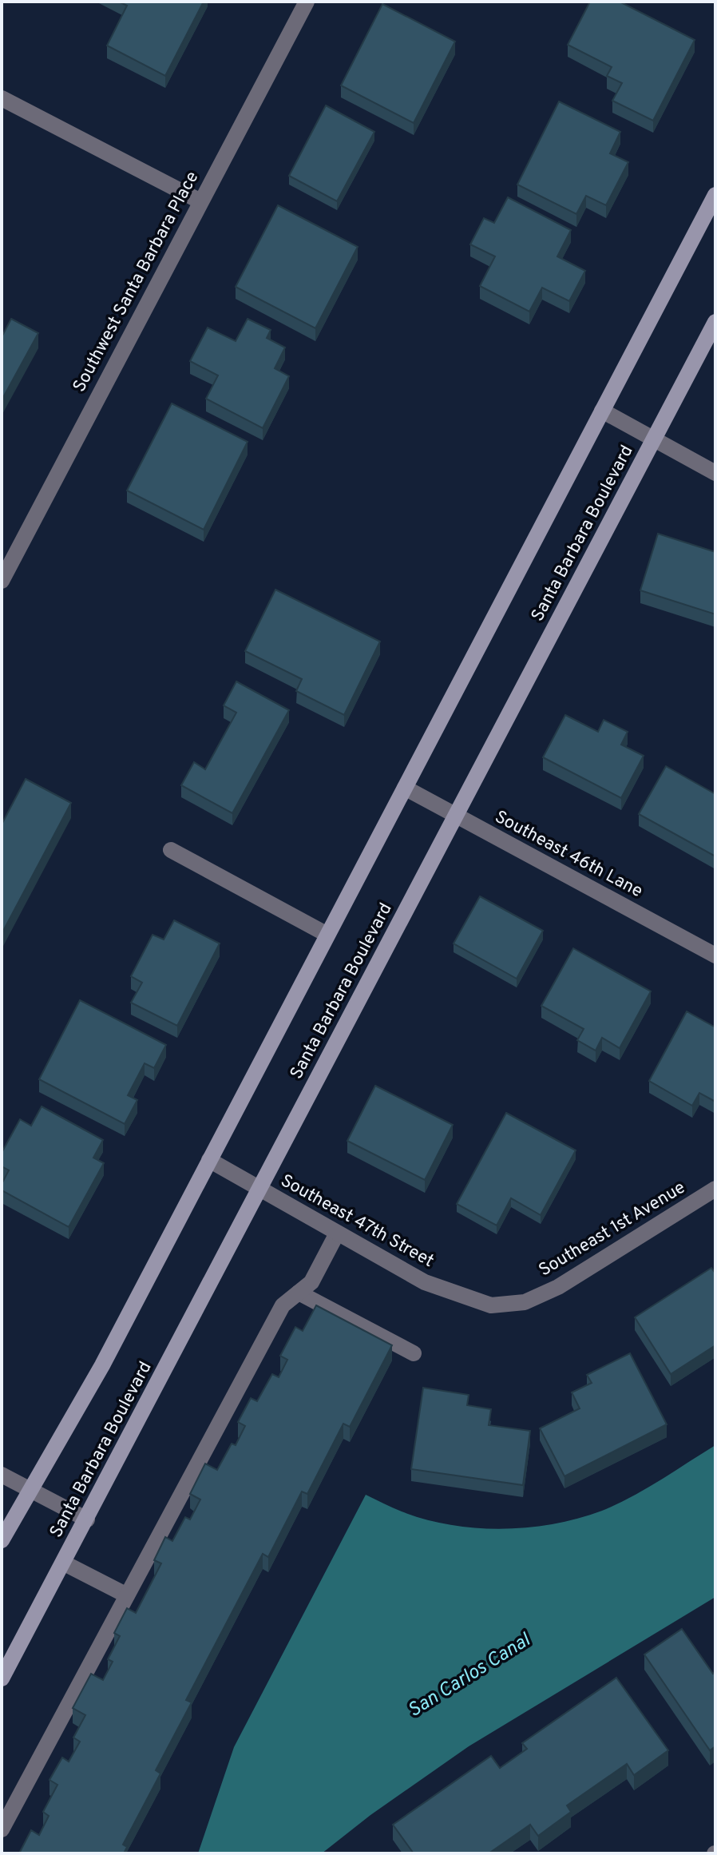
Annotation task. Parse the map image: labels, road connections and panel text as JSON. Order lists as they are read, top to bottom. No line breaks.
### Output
{"streets":{"main road":["Santa Barbara Boulevard"],"street":["Southwest Santa Barbara Place","Southeast 46th Lane","Southeast 47th Street","Southeast 1st Avenue"]},"crossings":[["Santa Barbara Boulevard","Southeast 46th Lane"],["Santa Barbara Boulevard","Southeast 47th Street"],["Southeast 47th Street","Southeast 1st Avenue"]],"water":["San Carlos Canal"]}
